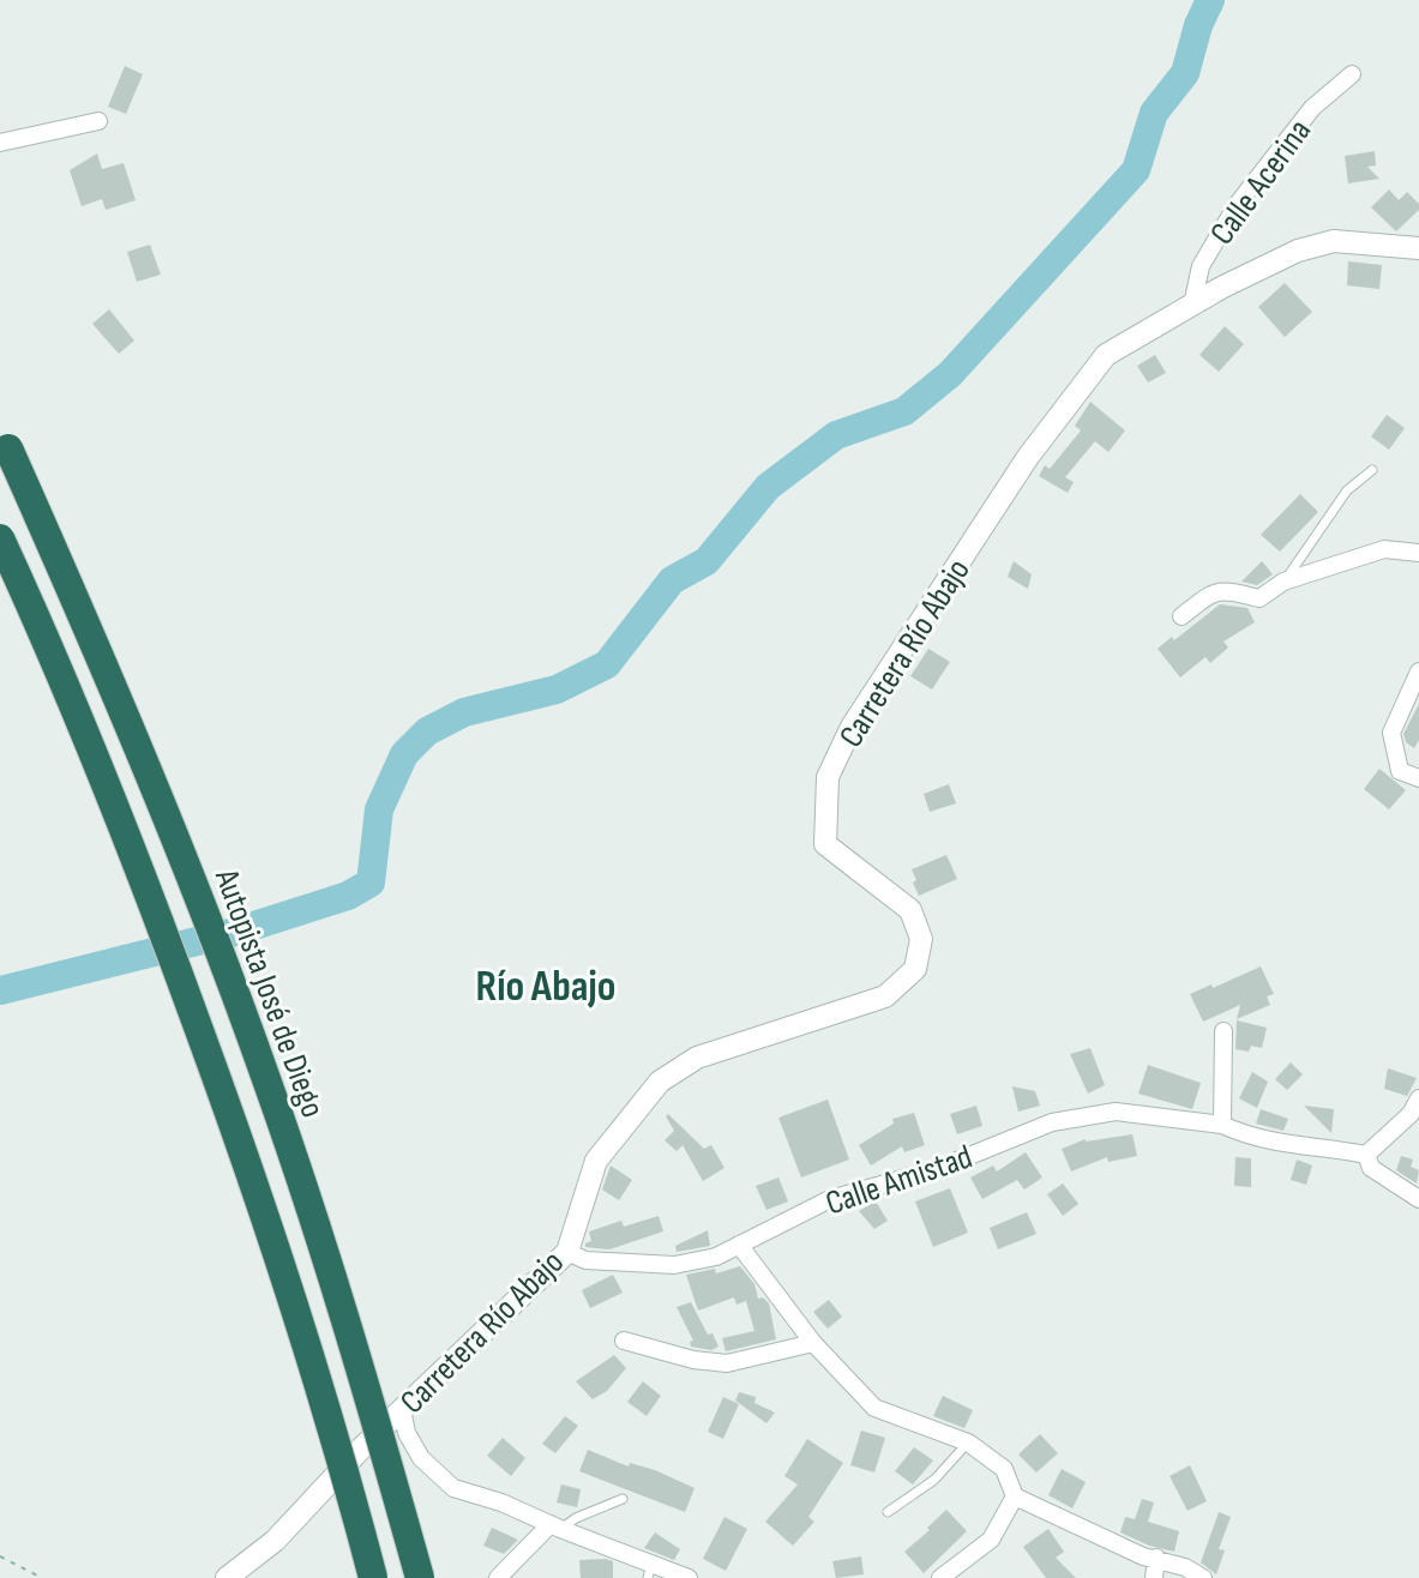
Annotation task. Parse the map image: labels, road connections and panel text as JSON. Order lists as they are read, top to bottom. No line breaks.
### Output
{"streets":{"highway":["Autopista José de Diego"],"street":["Calle Acerina","Carretera Río Abajo","Calle Amistad"]},"crossings":[["Calle Acerina","Carretera Río Abajo"],["Carretera Río Abajo","Calle Amistad"]],"districts":["Río Abajo"]}
